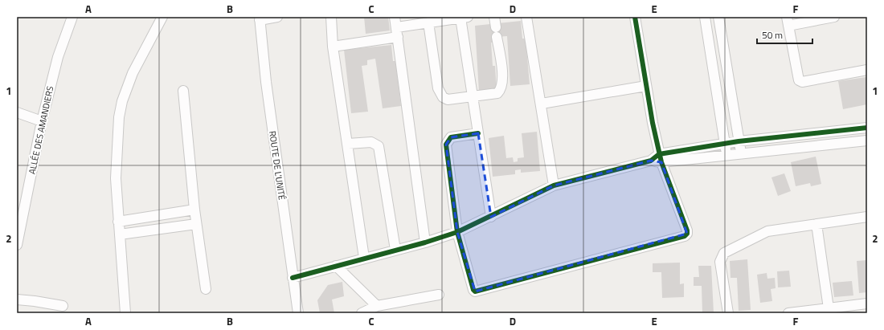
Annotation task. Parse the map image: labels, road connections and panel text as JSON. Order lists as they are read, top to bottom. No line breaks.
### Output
{"streets":{"street":["ALLÉE DES AMANDIERS","ROUTE DE L'UNITÉ"]},"scale_bar":"50 m","grid":{"columns":["A","B","C","D","E","F"],"rows":["1","2"]}}
